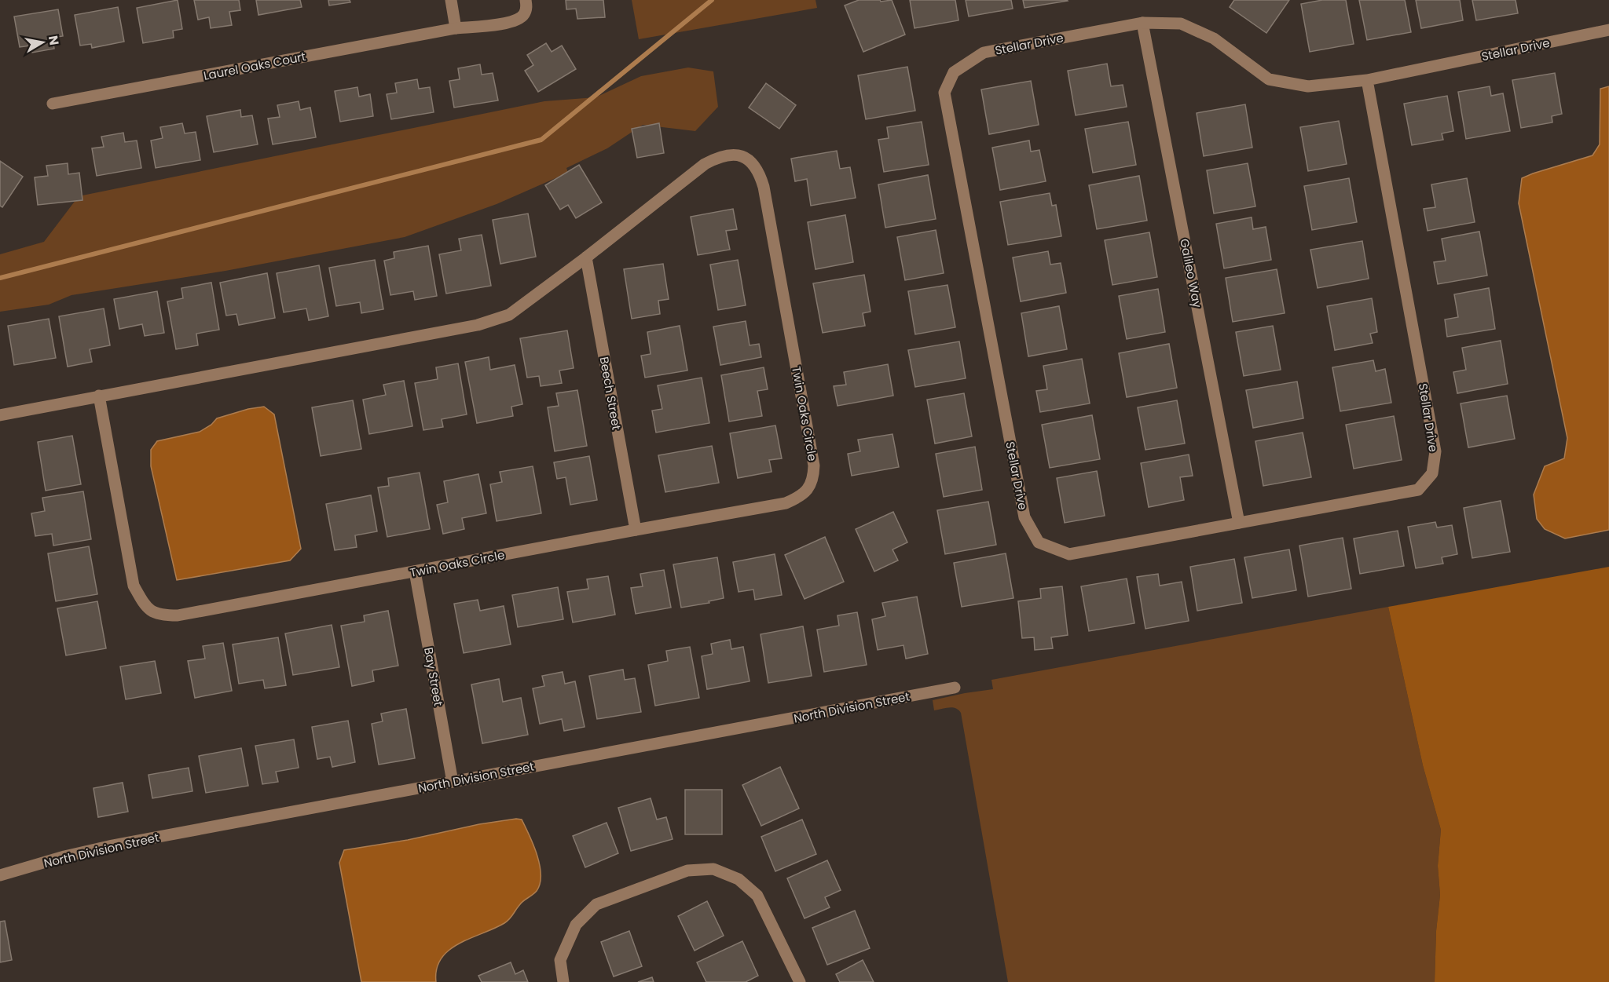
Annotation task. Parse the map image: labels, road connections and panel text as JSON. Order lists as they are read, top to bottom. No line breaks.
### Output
{"streets":{"street":["Stellar Drive","Laurel Oaks Court","Galileo Way","Beech Street","Twin Oaks Circle","Bay Street","North Division Street"]},"crossings":[["Stellar Drive","Galileo Way"],["Beech Street","Twin Oaks Circle"],["Twin Oaks Circle","Bay Street"],["Bay Street","North Division Street"]],"north":"right"}
